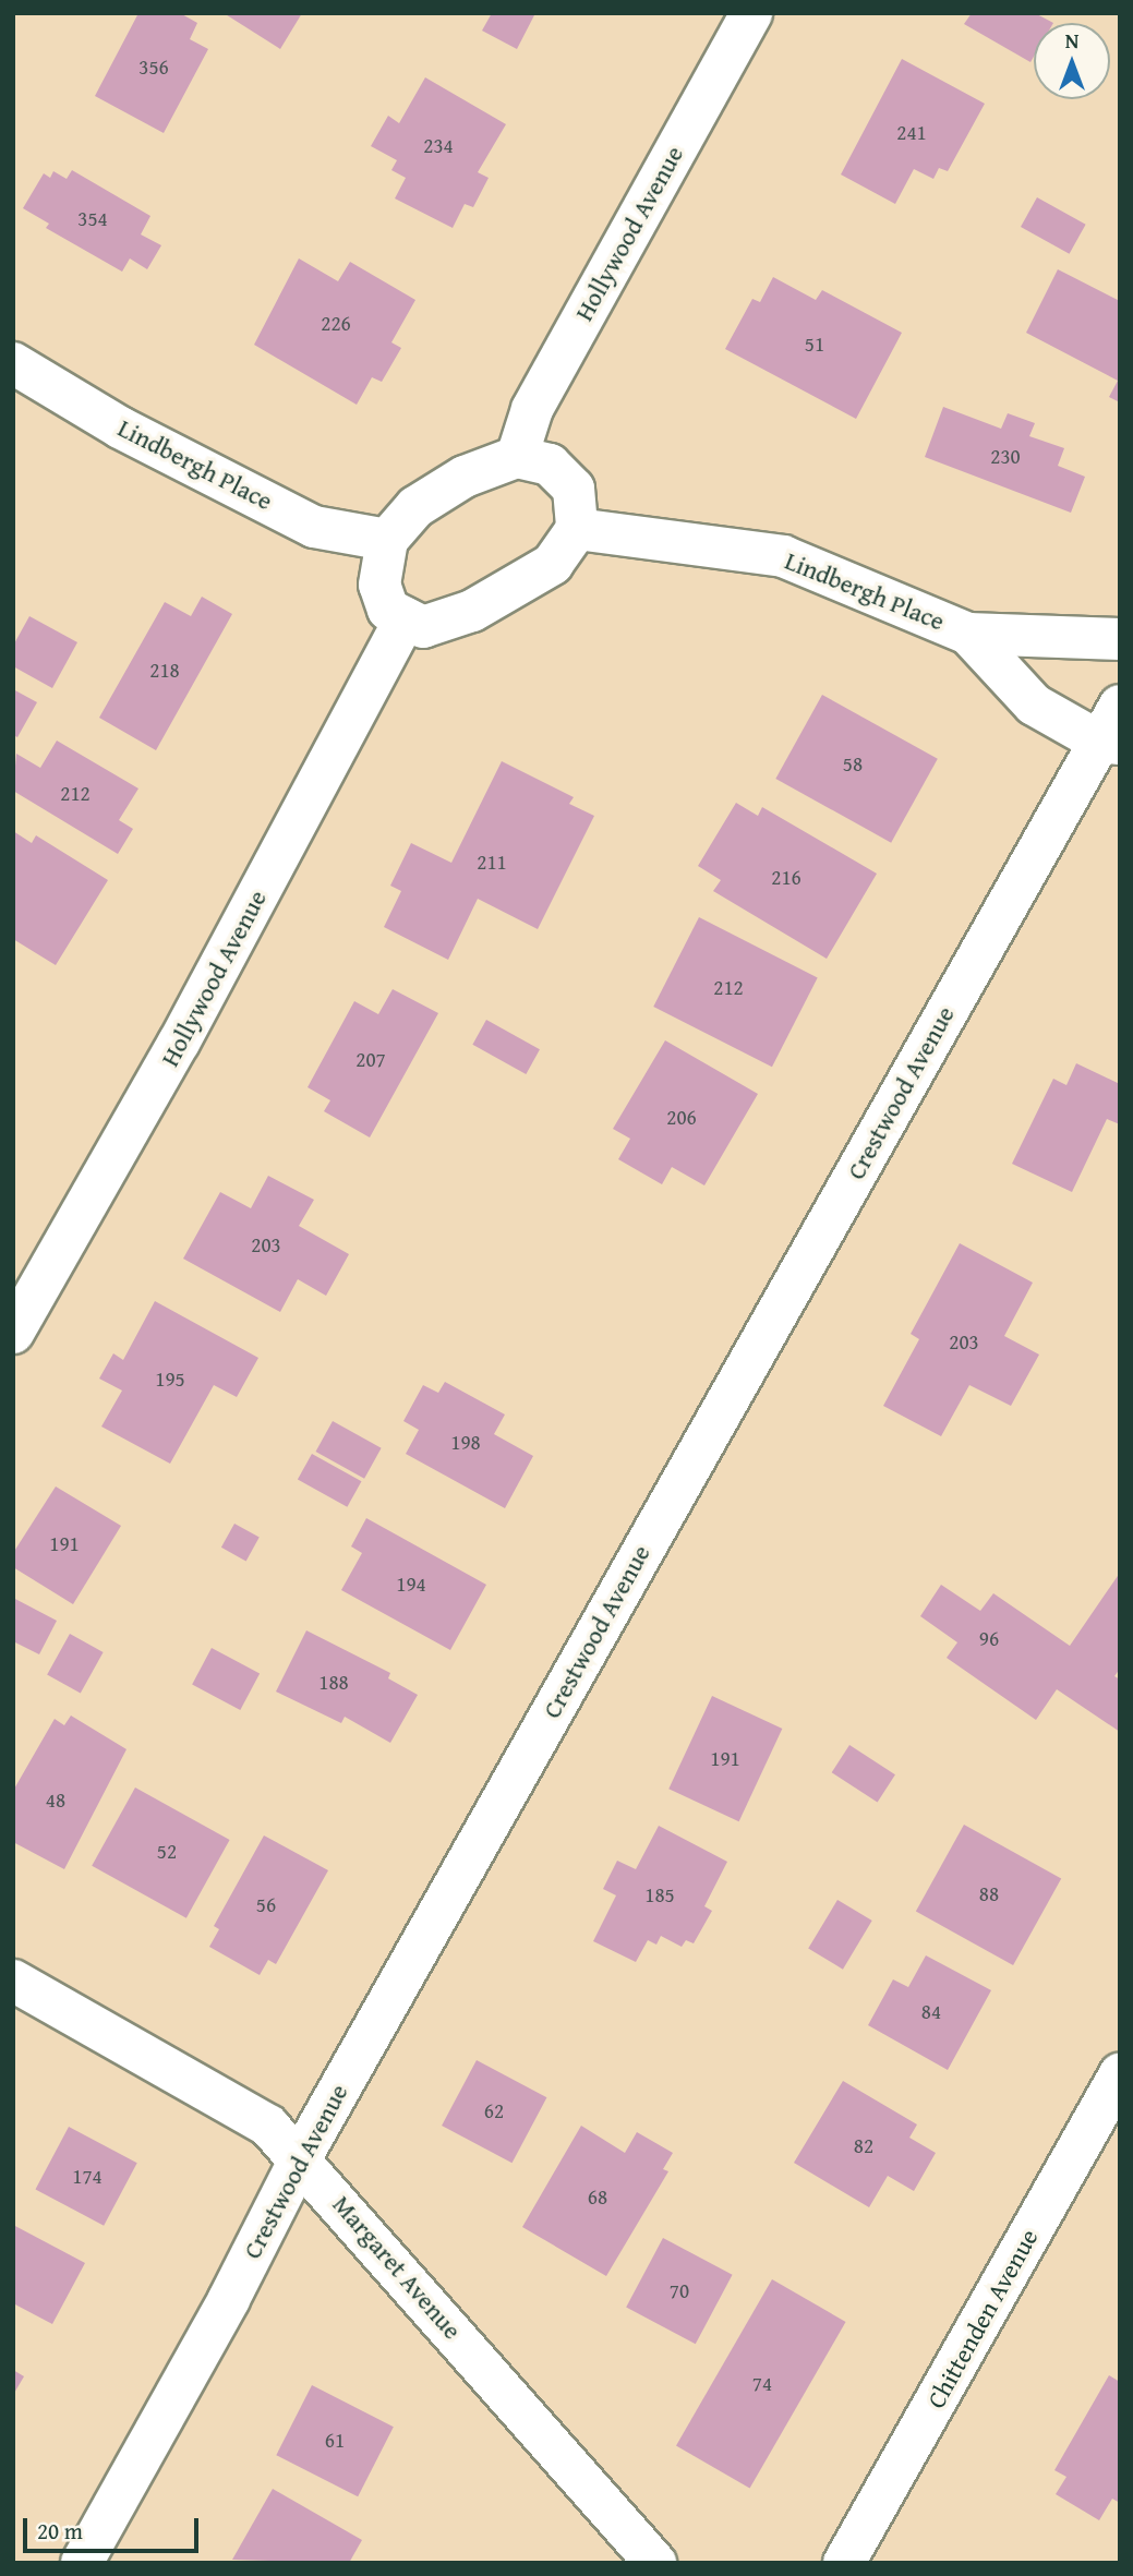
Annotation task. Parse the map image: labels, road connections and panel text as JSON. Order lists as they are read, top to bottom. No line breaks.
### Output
{"streets":{"street":["Hollywood Avenue","Lindbergh Place","Crestwood Avenue","Margaret Avenue","Chittenden Avenue"]},"crossings":[["Hollywood Avenue","Lindbergh Place"],["Lindbergh Place","Crestwood Avenue"],["Crestwood Avenue","Margaret Avenue"]],"house_numbers":["356","241","234","354","226","51","230","218","58","212","211","216","212","207","206","203","203","195","198","191","194","96","188","191","48","52","88","185","56","84","62","82","174","68","70","74","61"],"scale_bar":"20 m","north":"top"}
